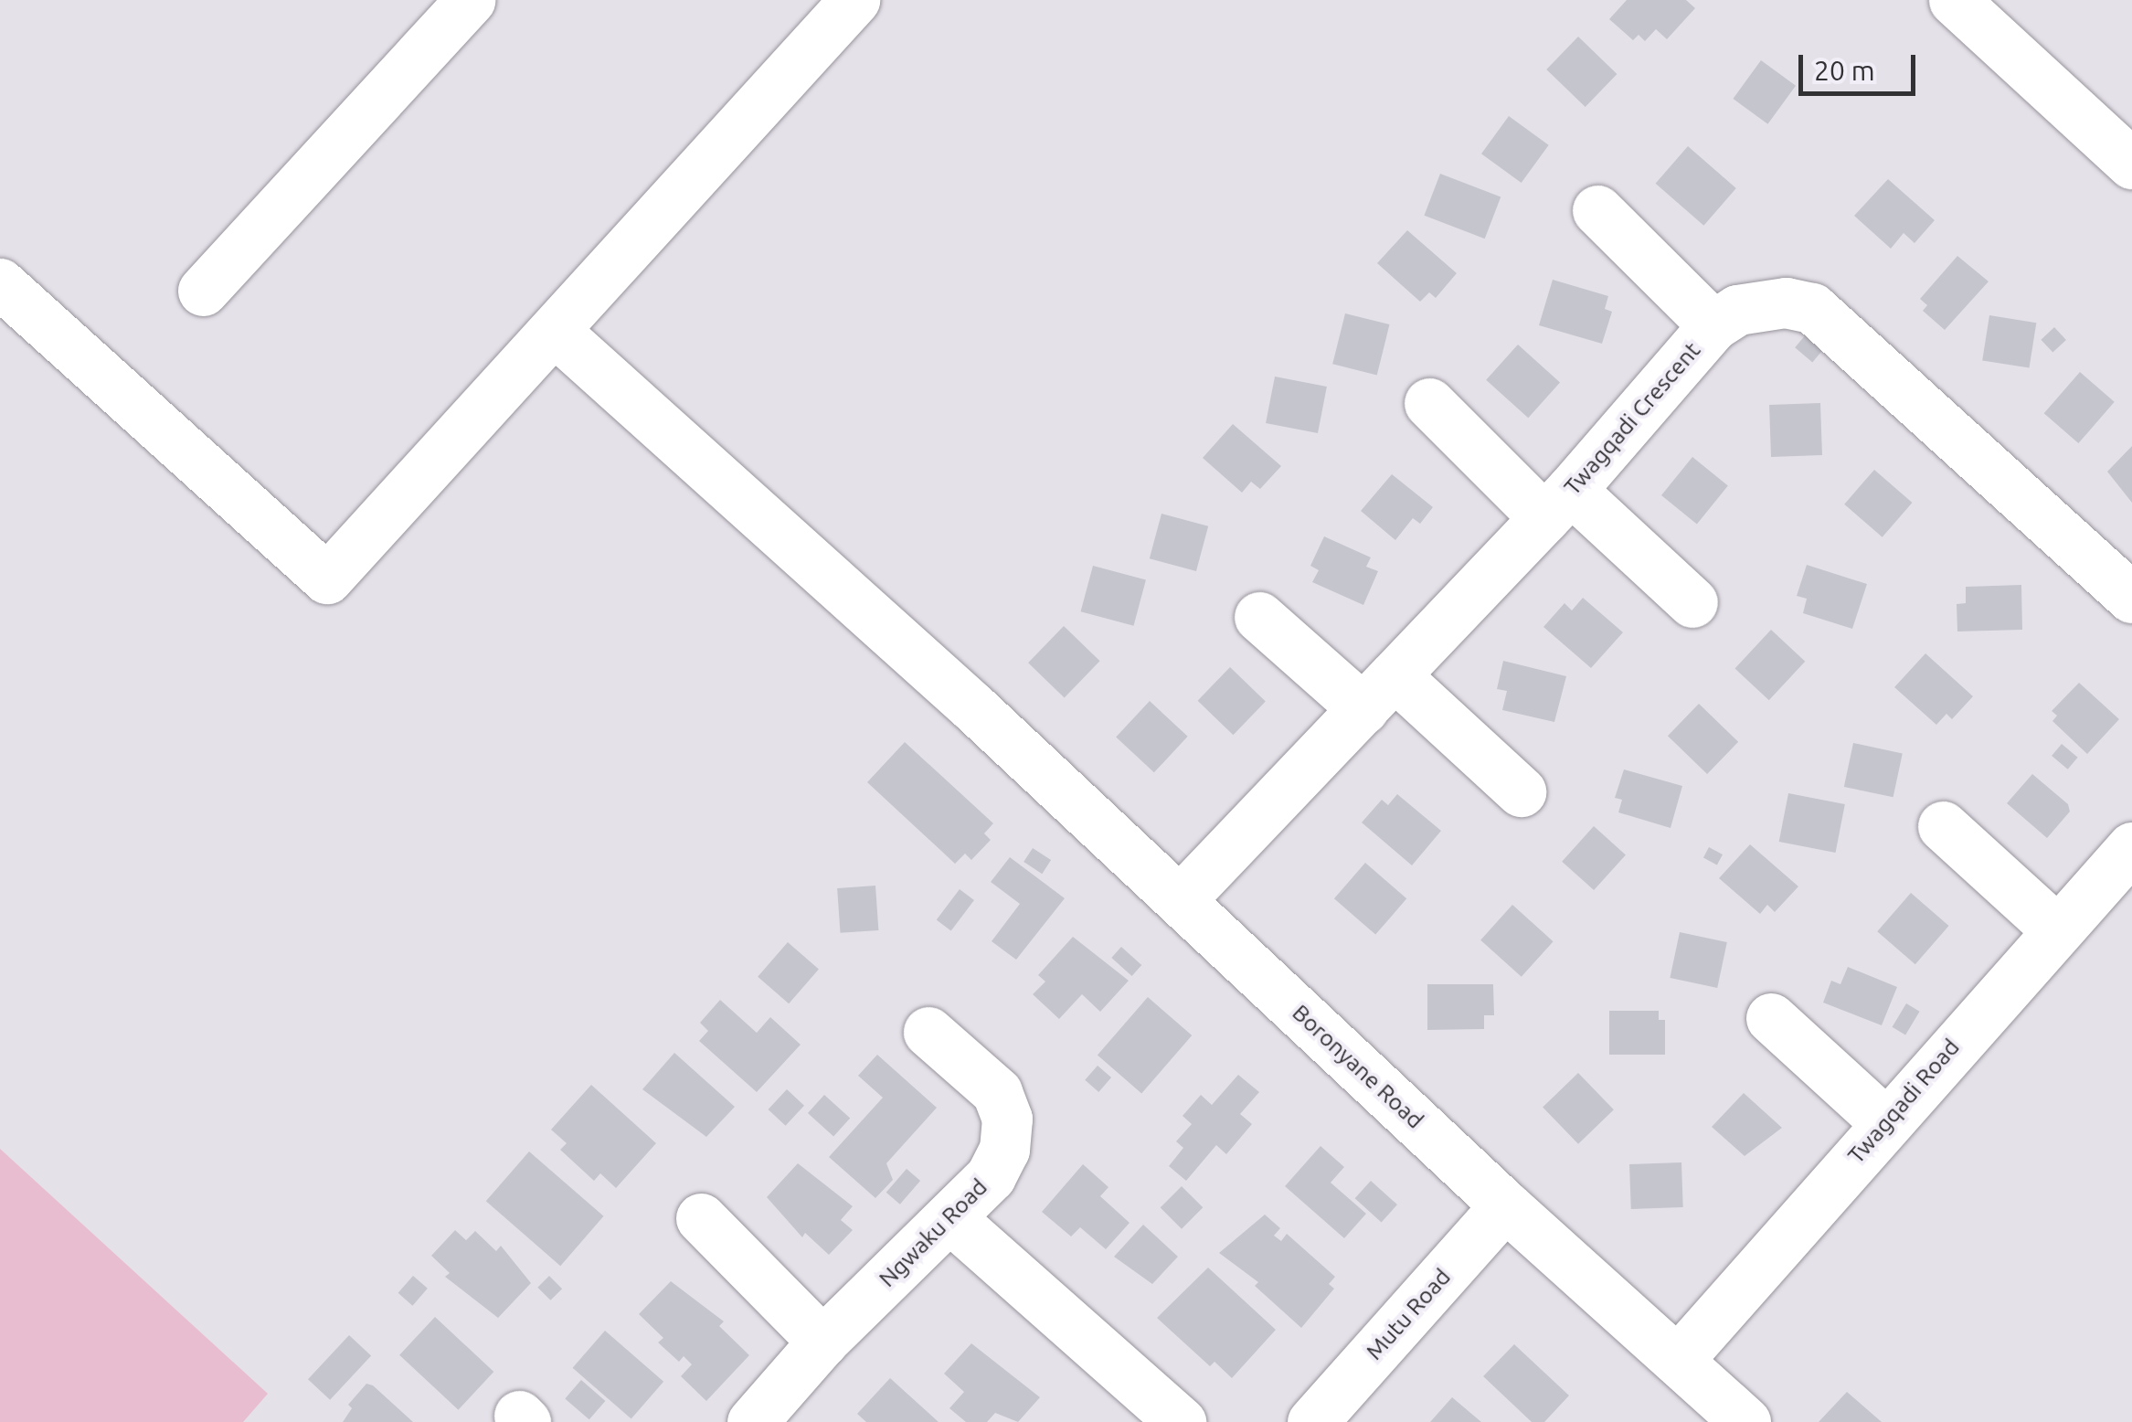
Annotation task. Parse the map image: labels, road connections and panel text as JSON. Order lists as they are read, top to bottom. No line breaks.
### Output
{"streets":{"street":["Twagqadi Crescent","Boronyane Road","Twagqadi Road","Ngwaku Road","Mutu Road"]},"crossings":[["Twagqadi Crescent","Boronyane Road"],["Boronyane Road","Twagqadi Road"],["Boronyane Road","Mutu Road"]],"scale_bar":"20 m"}
